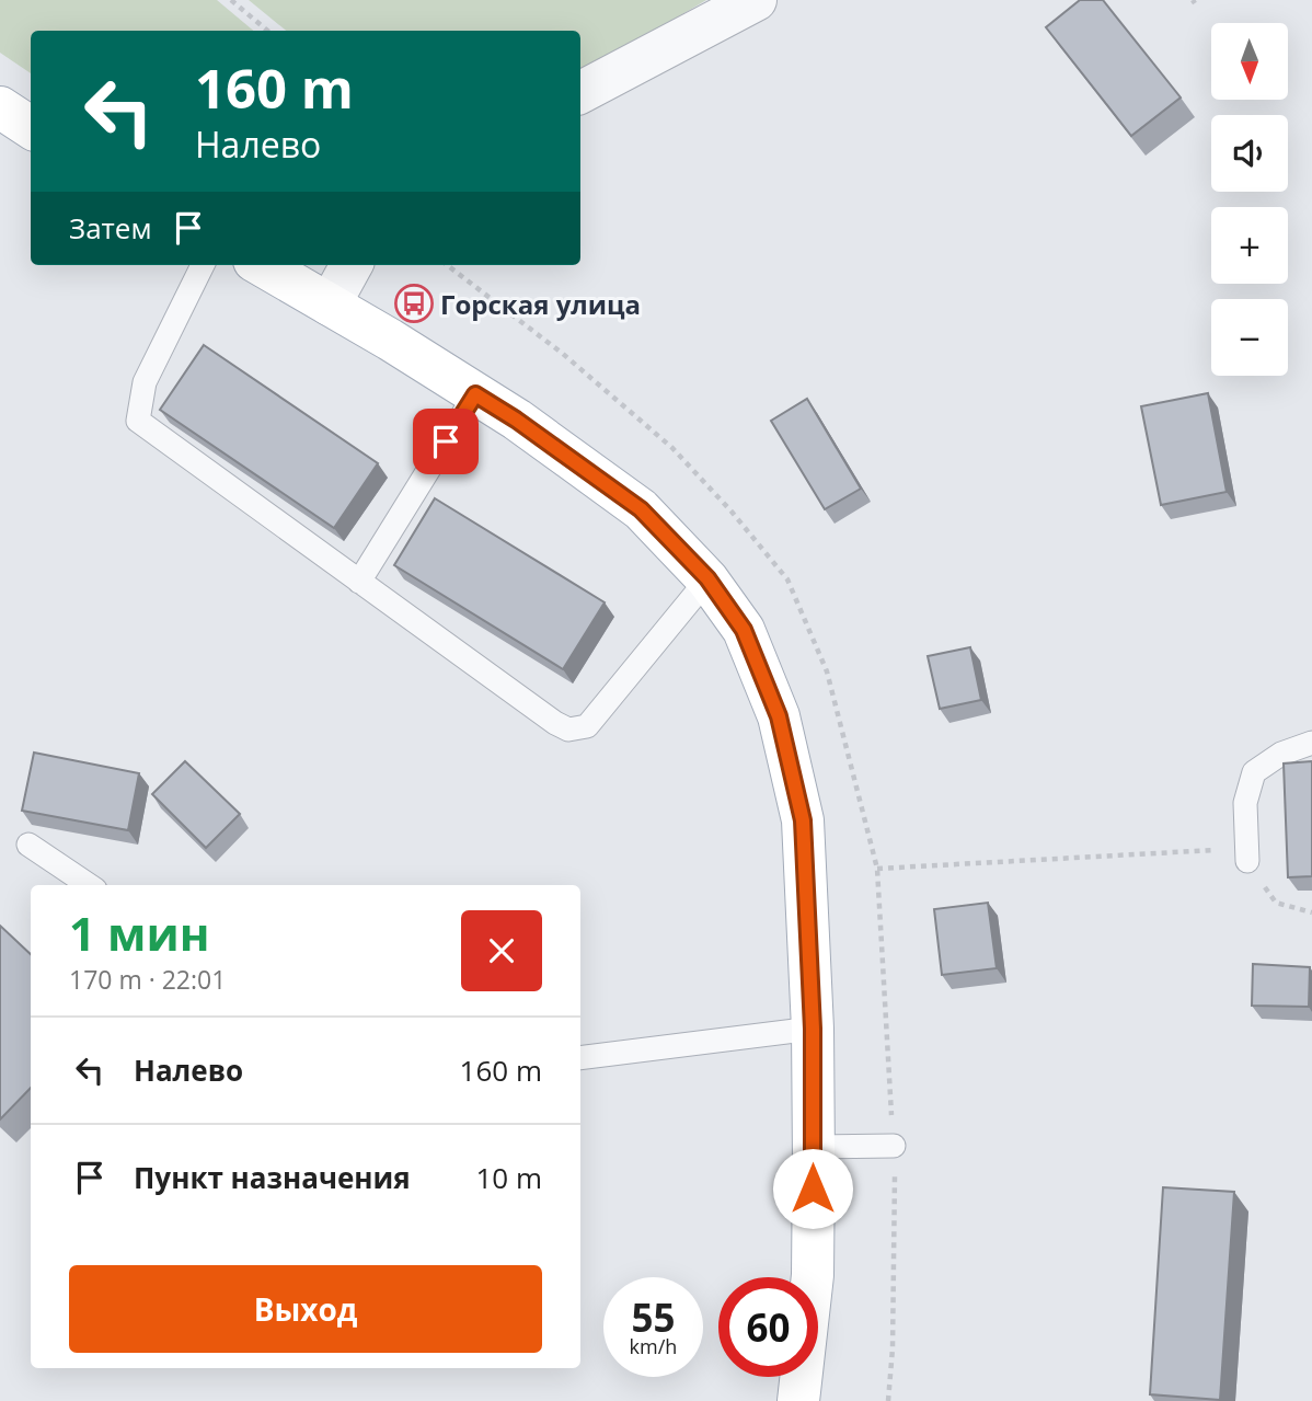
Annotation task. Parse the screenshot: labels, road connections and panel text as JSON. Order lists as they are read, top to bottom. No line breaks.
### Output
{"places":{"bus stop":["Горская улица"]},"north":"bottom","page":{"map_buttons":["+","−"],"turn":["160 m","Налево"],"then":"Затем","heading":["1 мин","170 m · 22:01"],"list":[{"name":"Налево","value":"160 m"},{"name":"Пункт назначения","value":"10 m"}],"buttons":"Выход","speed":"55 km/h","limit":"60"}}
